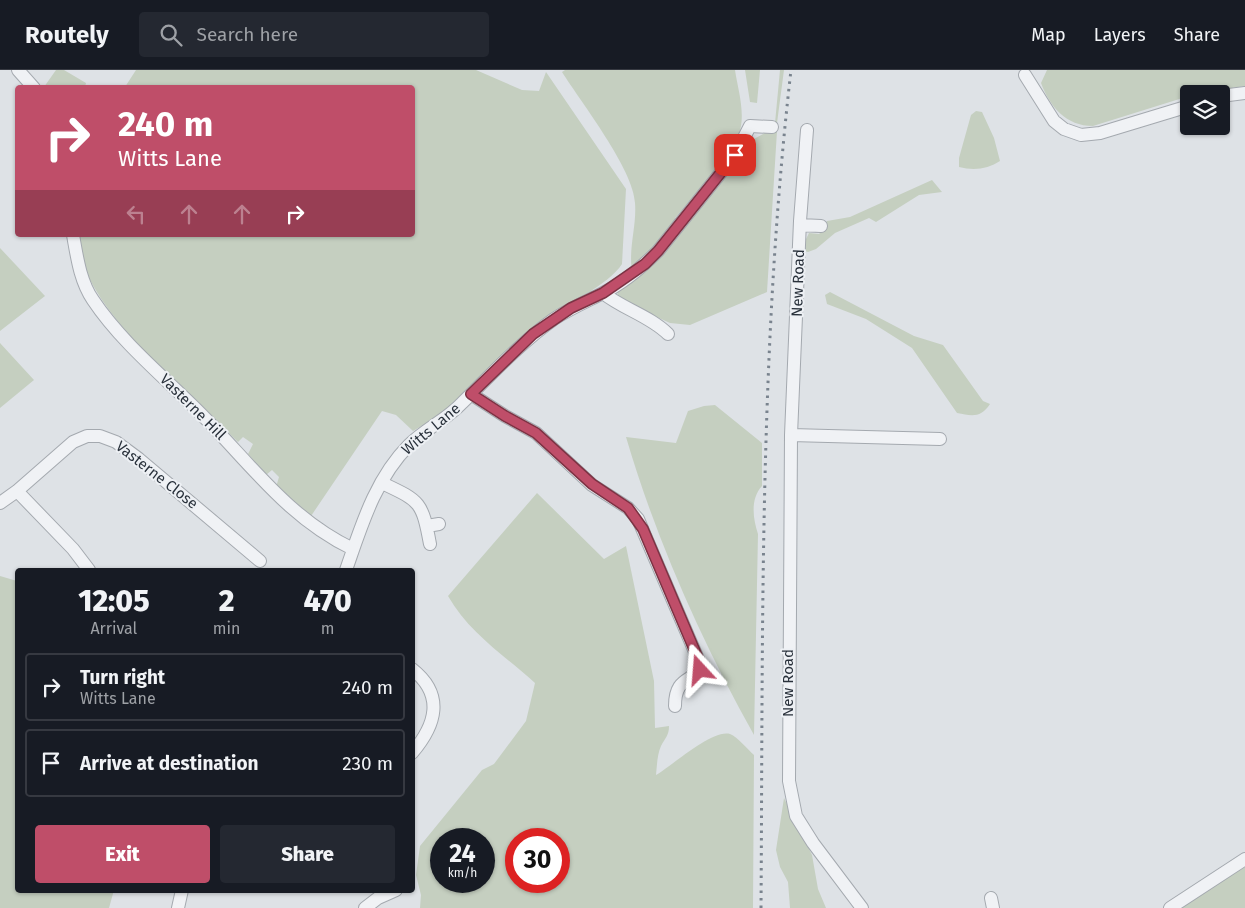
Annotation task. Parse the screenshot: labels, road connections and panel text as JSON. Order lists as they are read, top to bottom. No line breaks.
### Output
{"streets":{"street":["New Road","Vasterne Hill","Witts Lane","Vasterne Close"]},"crossings":[["Vasterne Hill","Witts Lane"]],"page":{"header":"Routely","search":"Search here","nav":["Map","Layers","Share"],"turn":["240 m","Witts Lane"],"eta":["12:05","Arrival","2","min","470","m"],"list":[{"name":"Turn right","note":"Witts Lane","value":"240 m"},{"name":"Arrive at destination","value":"230 m"}],"buttons":["Exit","Share"],"speed":"24 km/h","limit":"30"}}
